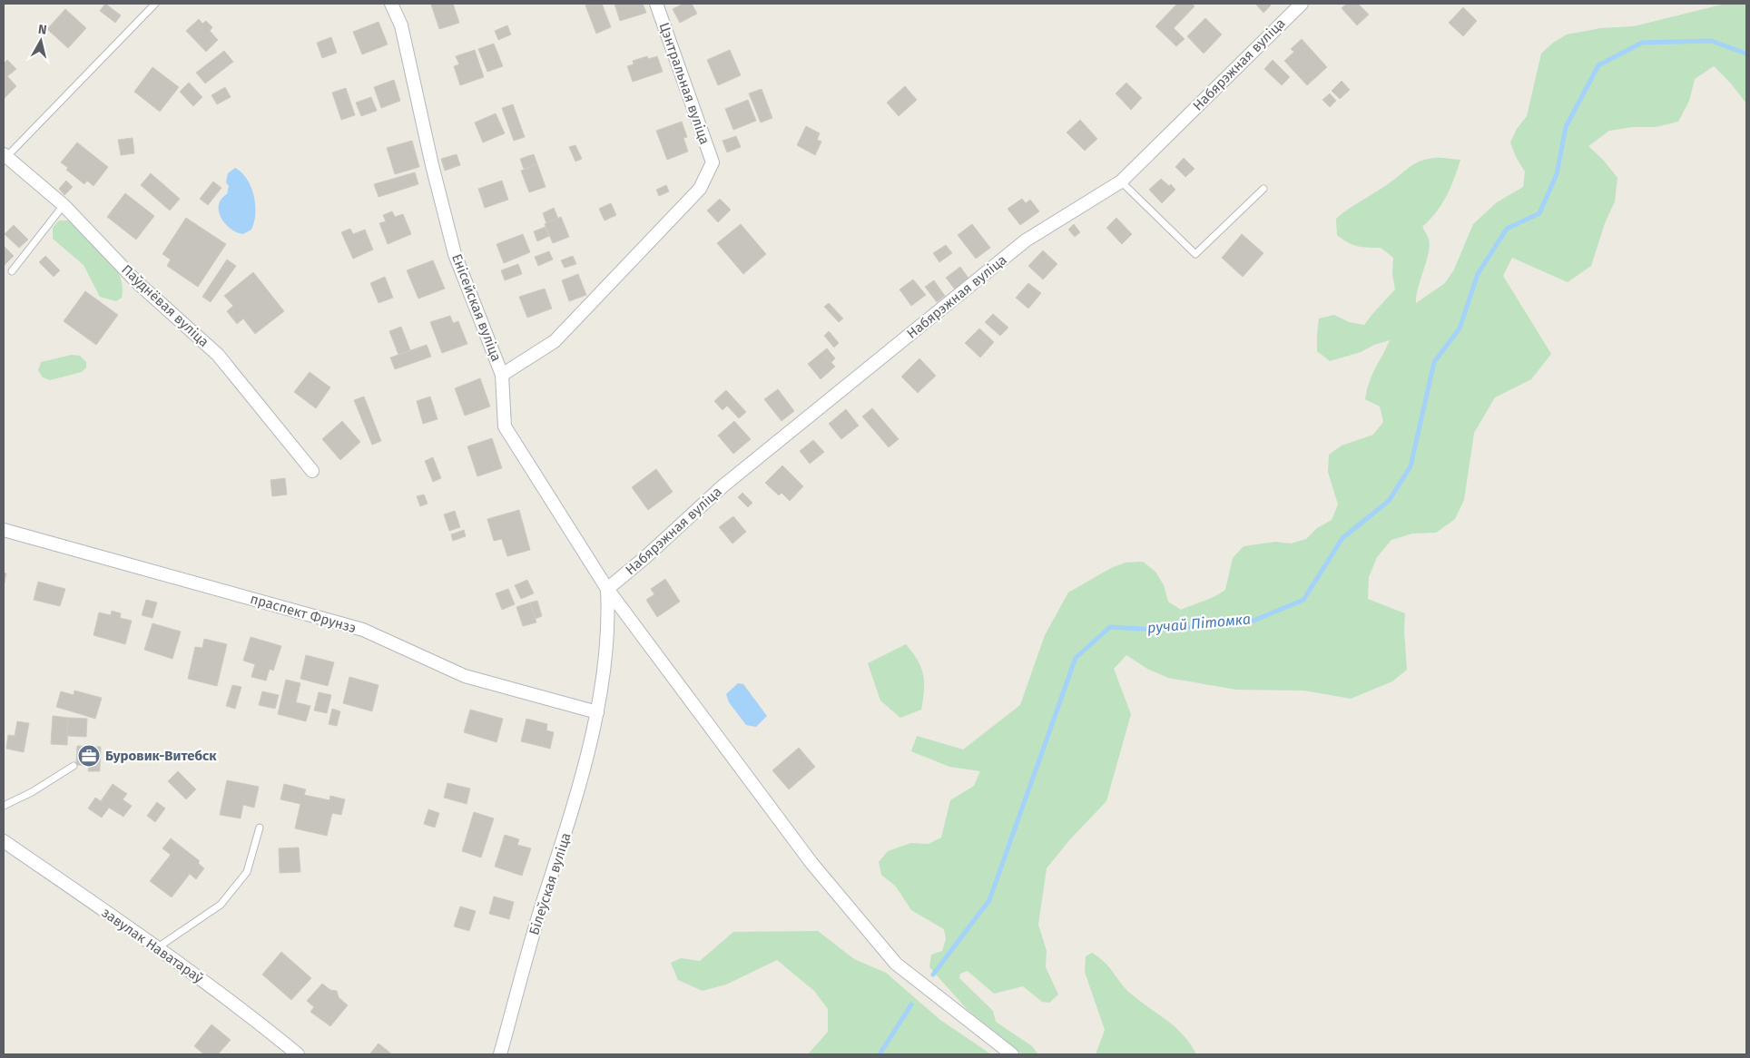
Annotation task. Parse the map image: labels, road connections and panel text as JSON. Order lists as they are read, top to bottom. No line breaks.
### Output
{"streets":{"street":["Набярэжная вуліца","Цэнтральная вуліца","Паўднёвая вуліца","Енісейская вуліца","праспект Фрунзэ","Білеўская вуліца","завулак Наватараў"]},"crossings":[["Набярэжная вуліца","Енісейская вуліца"],["Набярэжная вуліца","Білеўская вуліца"],["Цэнтральная вуліца","Енісейская вуліца"],["Енісейская вуліца","Білеўская вуліца"],["праспект Фрунзэ","Білеўская вуліца"]],"water":["ручай Пітомка"],"places":{"office":["Буровик-Витебск"]},"north":"top"}
